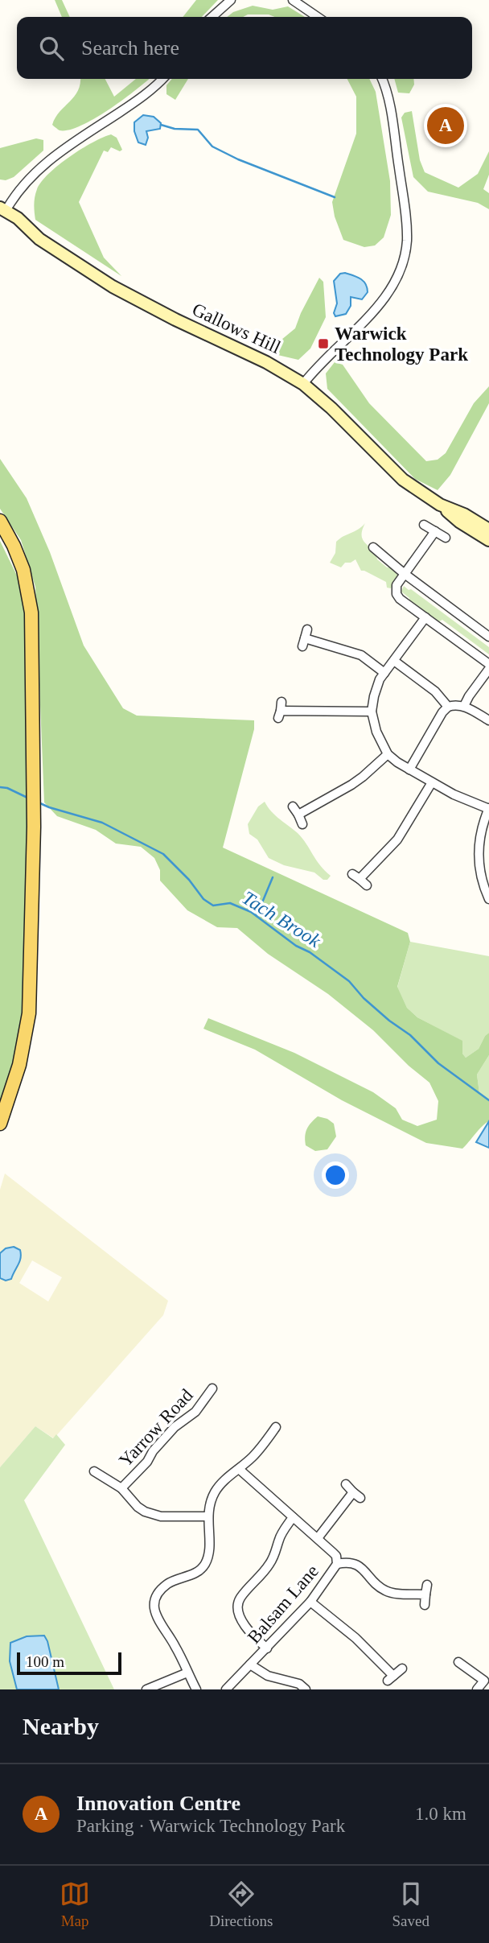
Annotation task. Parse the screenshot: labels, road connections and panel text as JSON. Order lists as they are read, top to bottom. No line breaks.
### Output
{"streets":{"street":["Gallows Hill","Yarrow Road","Balsam Lane"]},"water":["Tach Brook"],"places":{"transit":["Warwick Technology Park"]},"scale_bar":"100 m","page":{"search":"Search here","pins":"A","scale":"100 m","heading":"Nearby","list":[{"mark":"A","name":"Innovation Centre","note":"Parking · Warwick Technology Park","value":"1.0 km"}],"nav":["Map","Directions","Saved"]}}
